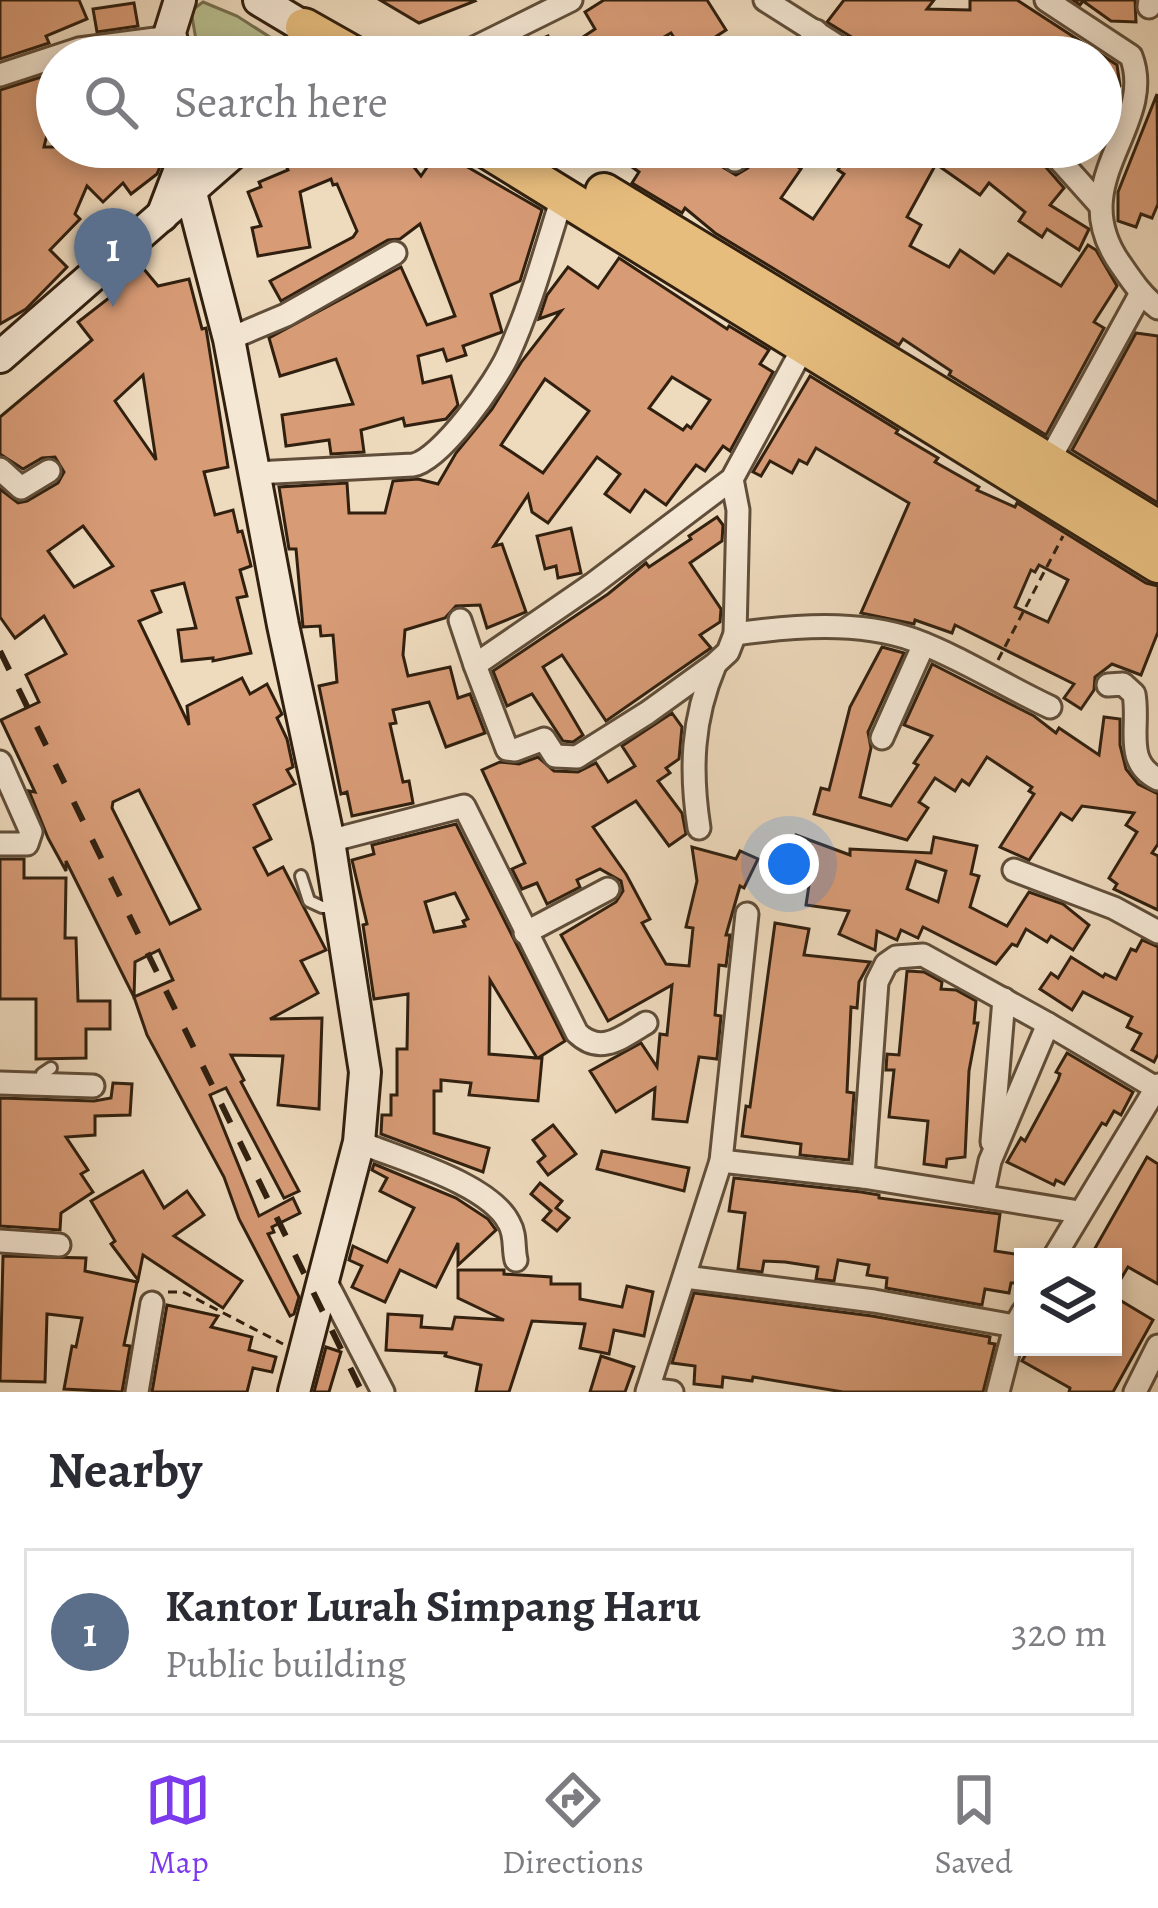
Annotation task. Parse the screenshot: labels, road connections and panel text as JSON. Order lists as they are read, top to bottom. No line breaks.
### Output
{"page":{"search":"Search here","pins":"1","heading":"Nearby","list":[{"mark":"1","name":"Kantor Lurah Simpang Haru","note":"Public building","value":"320 m"}],"nav":["Map","Directions","Saved"]}}
